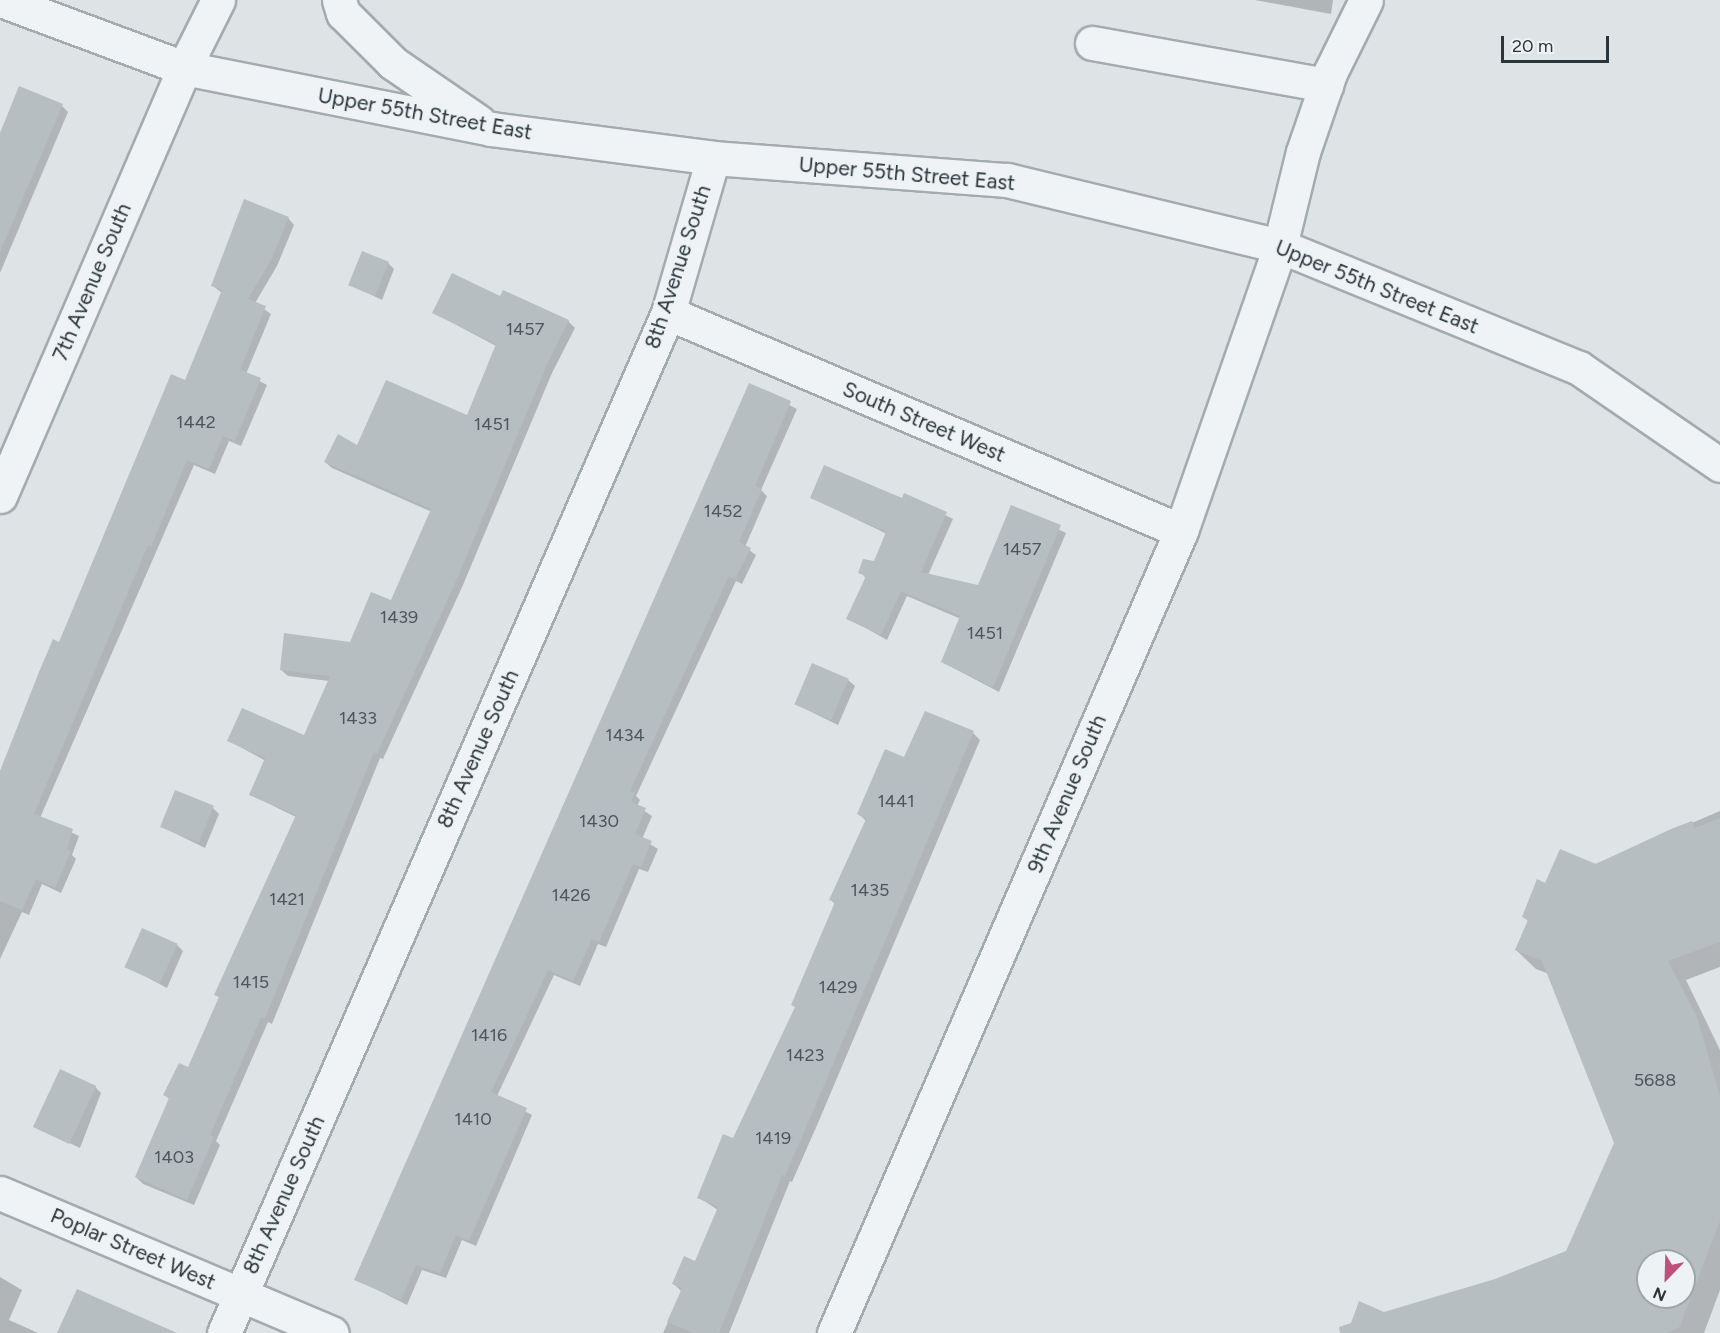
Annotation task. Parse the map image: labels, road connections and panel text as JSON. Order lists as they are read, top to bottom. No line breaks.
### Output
{"streets":{"street":["Upper 55th Street East","8th Avenue South","7th Avenue South","South Street West","9th Avenue South","Poplar Street West"]},"crossings":[["Upper 55th Street East","8th Avenue South"],["Upper 55th Street East","7th Avenue South"],["Upper 55th Street East","9th Avenue South"],["8th Avenue South","South Street West"],["8th Avenue South","Poplar Street West"],["South Street West","9th Avenue South"]],"house_numbers":["1457","1442","1451","1452","1457","1439","1451","1433","1434","1441","1430","1435","1426","1421","1415","1429","1416","1423","5688","1410","1419","1403"],"scale_bar":"20 m","north":"bottom left"}
